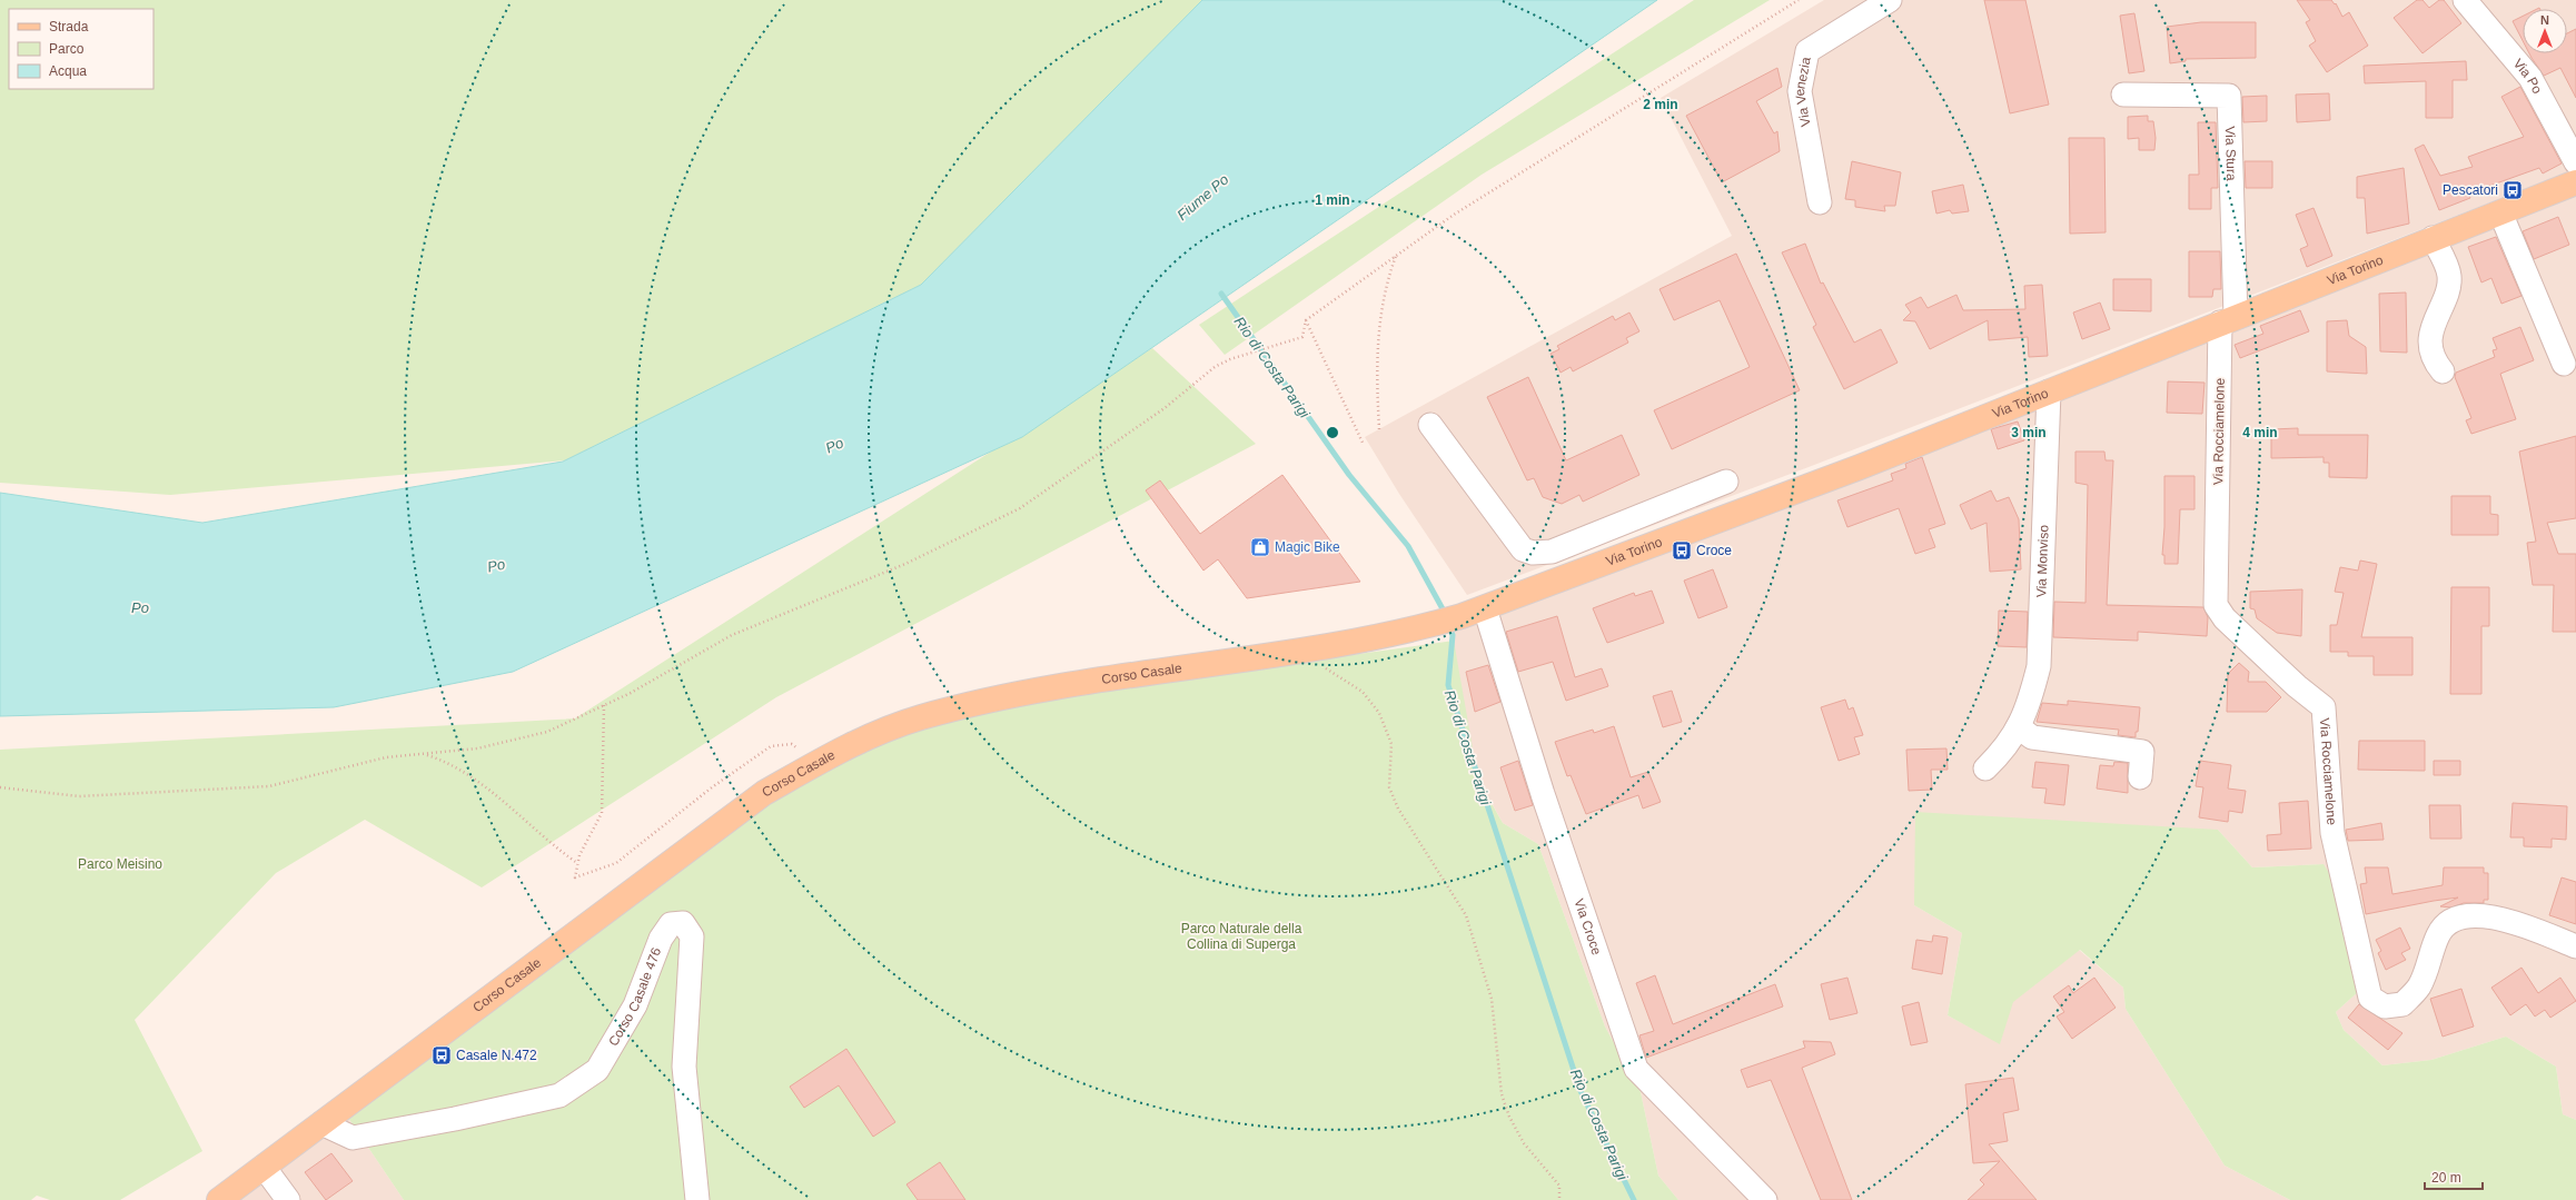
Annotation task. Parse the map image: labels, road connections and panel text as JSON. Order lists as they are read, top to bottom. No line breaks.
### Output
{"streets":{"main road":["Via Torino","Corso Casale"],"street":["Via Po","Via Venezia","Via Stura","Via Rocciamelone","Via Monviso","Via Croce","Corso Casale 476"]},"crossings":[["Via Stura","Via Torino"],["Via Stura","Via Rocciamelone"],["Via Torino","Via Rocciamelone"],["Via Torino","Via Monviso"],["Via Torino","Corso Casale"],["Via Torino","Via Croce"],["Corso Casale","Corso Casale 476"]],"water":["Fiume Po","Rio di Costa Parigi","Po"],"parks":["Parco Meisino","Parco Naturale della Collina di Superga"],"places":{"bus stop":["Pescatori","Croce","Casale N.472"],"shop":["Magic Bike"]},"legend":["Strada","Parco","Acqua"],"scale_bar":"20 m","north":"top","rings":["2 min","1 min","3 min","4 min"]}
